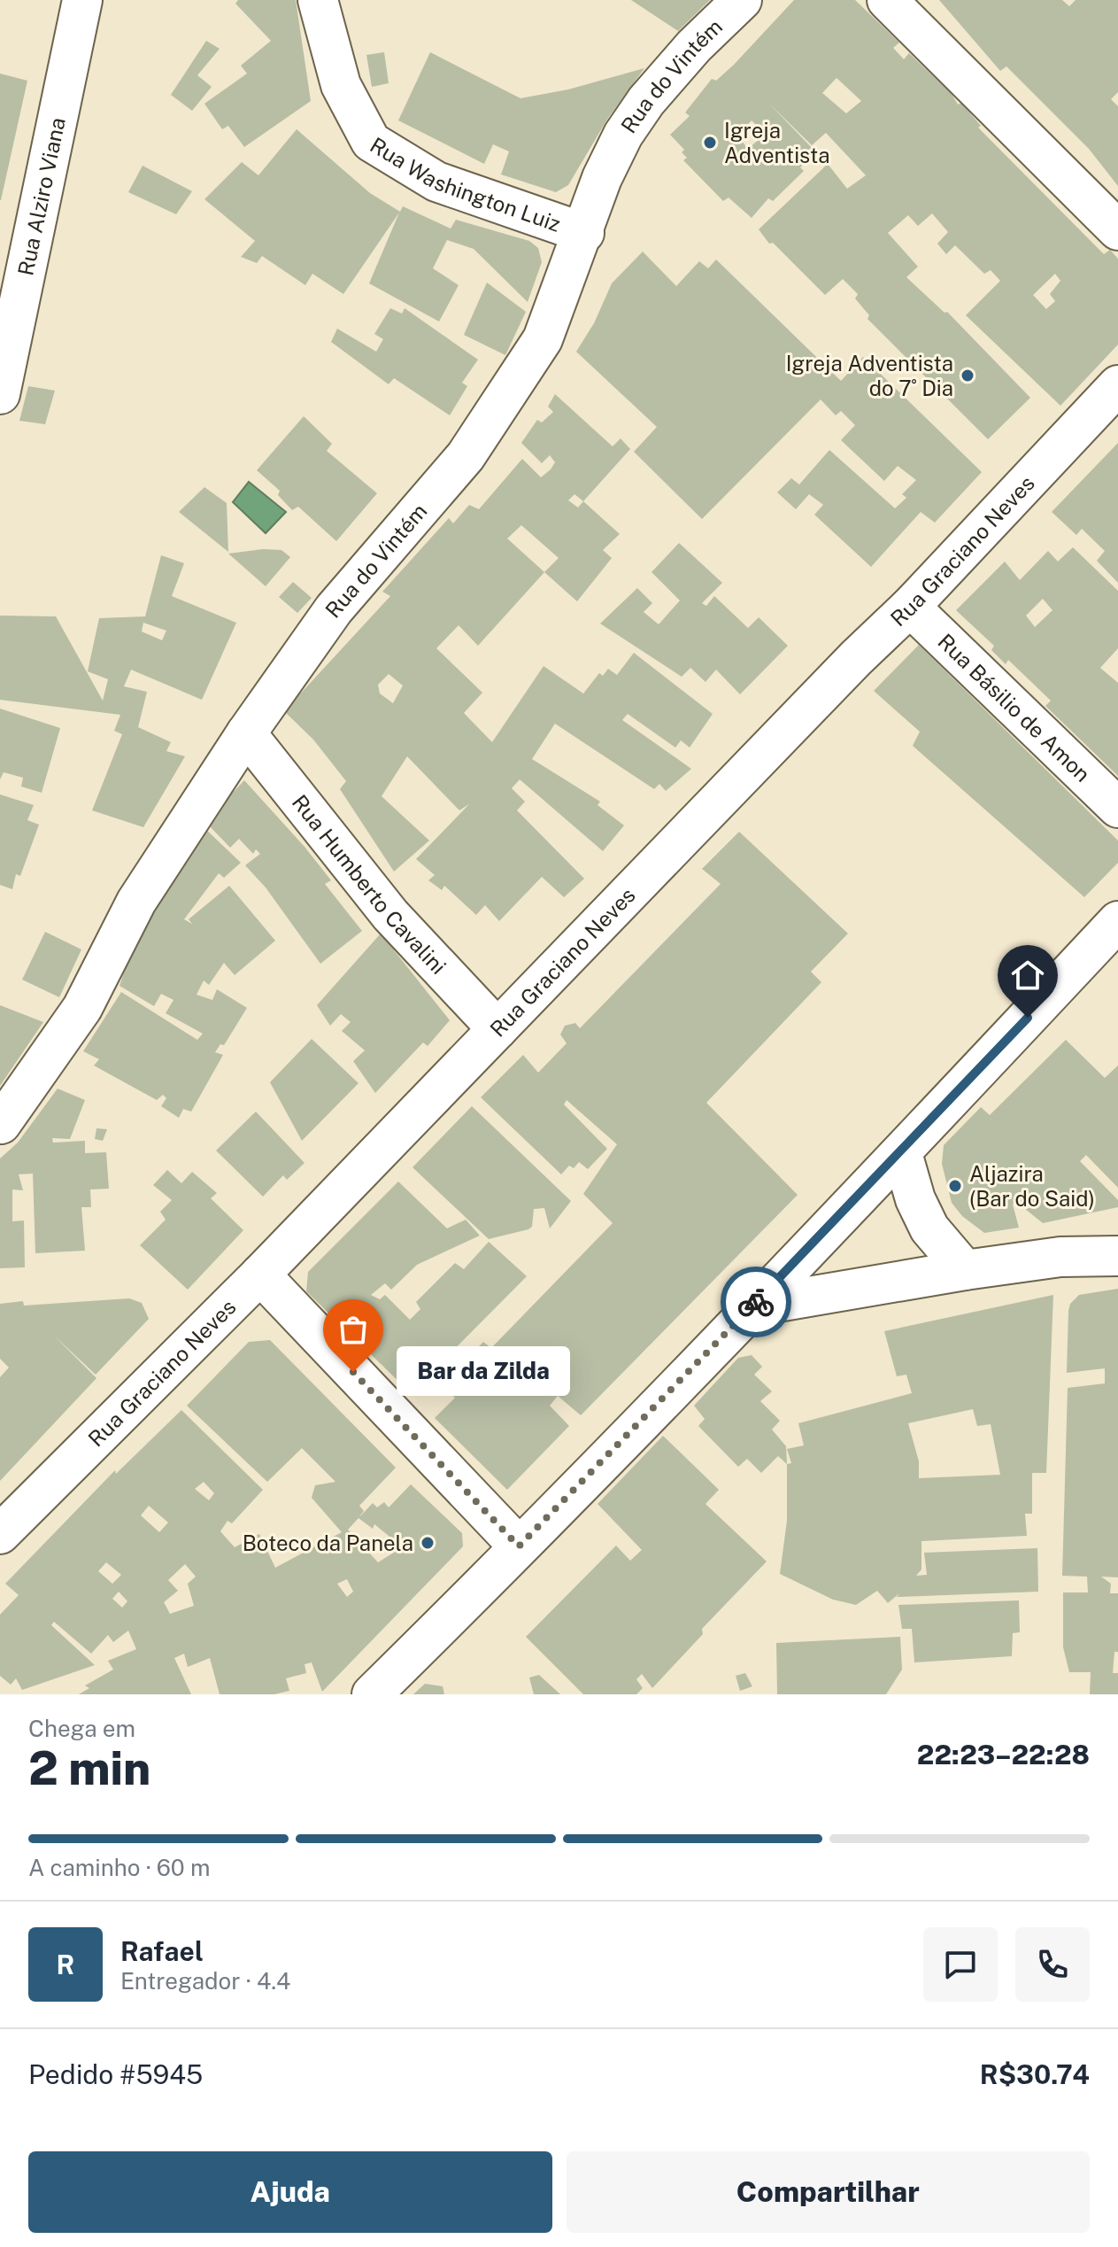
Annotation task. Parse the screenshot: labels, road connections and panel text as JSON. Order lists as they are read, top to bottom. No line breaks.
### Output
{"streets":{"street":["Rua do Vintém","Rua Washington Luiz","Rua Alziro Viana","Rua Graciano Neves","Rua Básilio de Amon","Rua Humberto Cavalini"]},"crossings":[["Rua do Vintém","Rua Washington Luiz"],["Rua do Vintém","Rua Humberto Cavalini"],["Rua Graciano Neves","Rua Básilio de Amon"],["Rua Graciano Neves","Rua Humberto Cavalini"]],"places":["Igreja Adventista","Igreja Adventista do 7˚ Dia","Aljazira (Bar do Said)","Bar da Zilda","Boteco da Panela"],"page":{"bubble":"Bar da Zilda","heading":["2 min","Chega em","22:23–22:28"],"panel":["Rafael","Entregador · 4.4","Pedido #5945","R$30.74"],"bar":"A caminho · 60 m","round":"R","buttons":["Ajuda","Compartilhar"]}}
